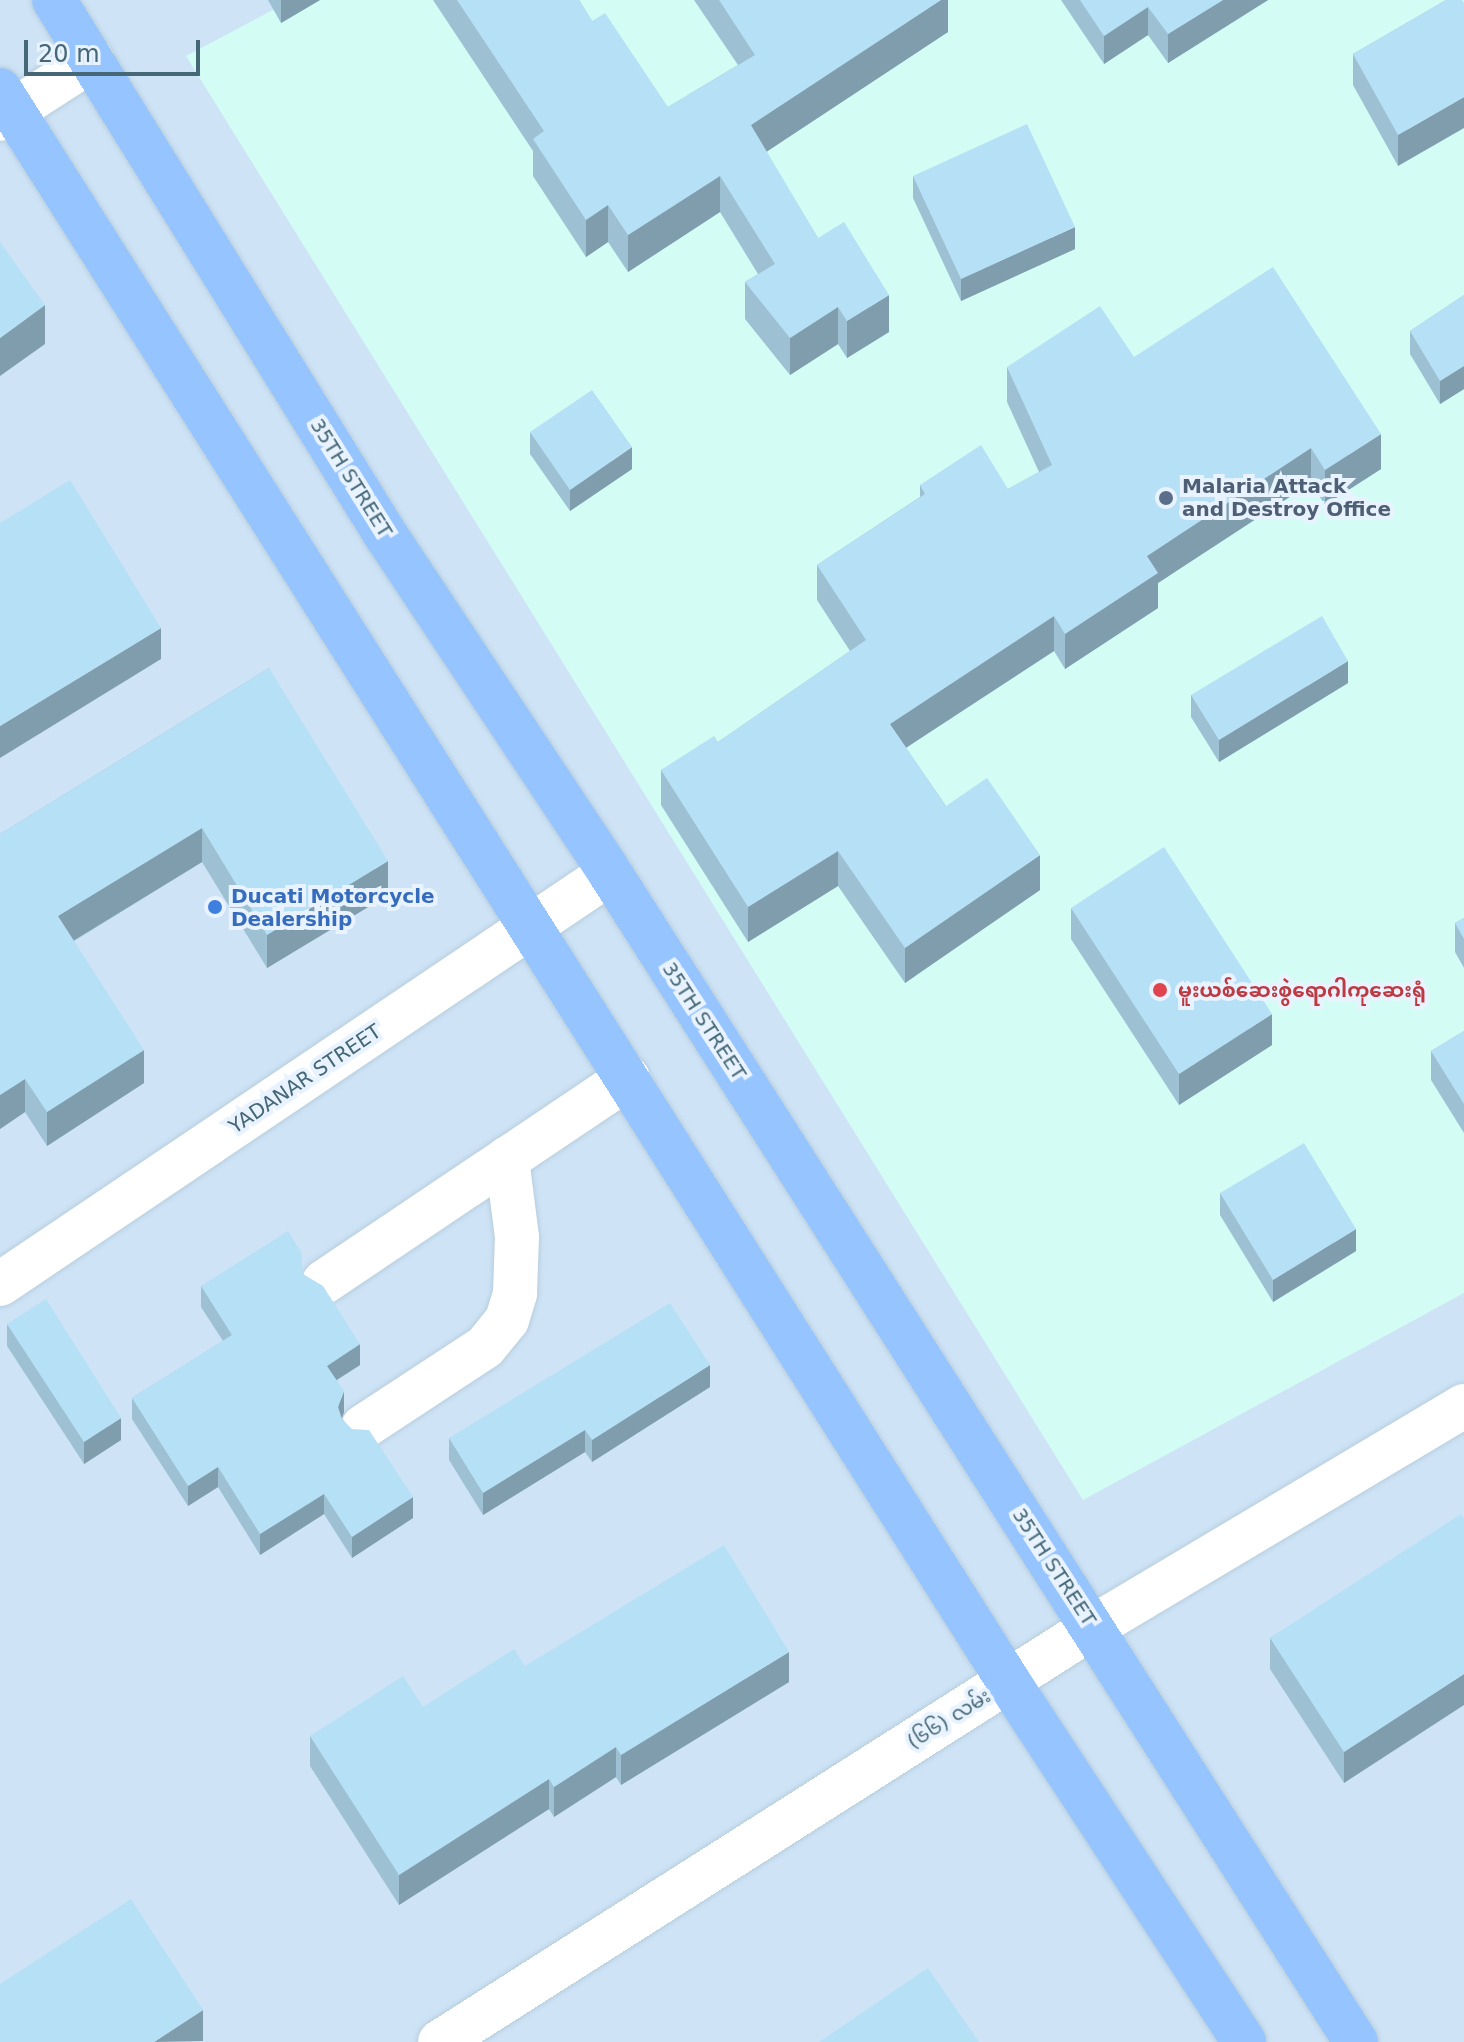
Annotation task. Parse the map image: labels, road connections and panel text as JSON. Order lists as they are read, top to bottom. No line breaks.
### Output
{"streets":{"main road":["35TH STREET"],"street":["YADANAR STREET","(၆၆) လမ်း"]},"crossings":[["35TH STREET","YADANAR STREET"],["35TH STREET","(၆၆) လမ်း"]],"places":["Malaria Attack and Destroy Office","Ducati Motorcycle Dealership","မူးယစ်ဆေးစွဲရောဂါကုဆေးရုံ"],"scale_bar":"20 m"}
